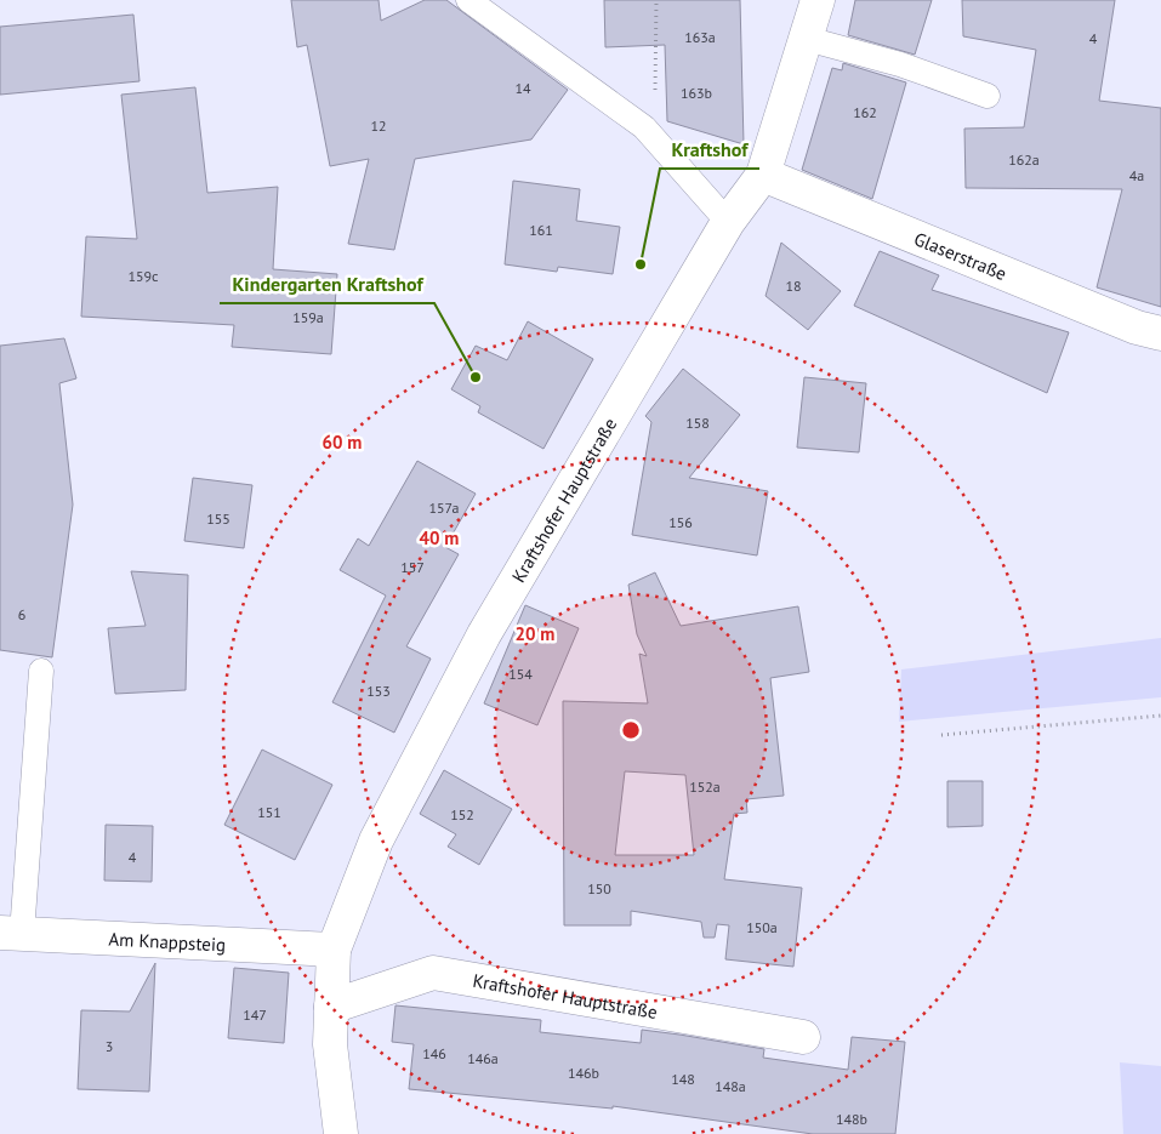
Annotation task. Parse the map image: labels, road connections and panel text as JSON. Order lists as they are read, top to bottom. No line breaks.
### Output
{"streets":{"street":["Glaserstraße","Kraftshofer Hauptstraße","Am Knappsteig"]},"crossings":[["Glaserstraße","Kraftshofer Hauptstraße"],["Kraftshofer Hauptstraße","Am Knappsteig"]],"places":["Kraftshof","Kindergarten Kraftshof"],"house_numbers":["163a","4","14","163b","162","12","162a","4a","161","159c","18","159a","158","157a","155","156","157","6","154","153","152a","151","152","4","150","150a","147","3","146","146a","146b","148","148a","148b"],"rings":["60 m","40 m","20 m"]}
